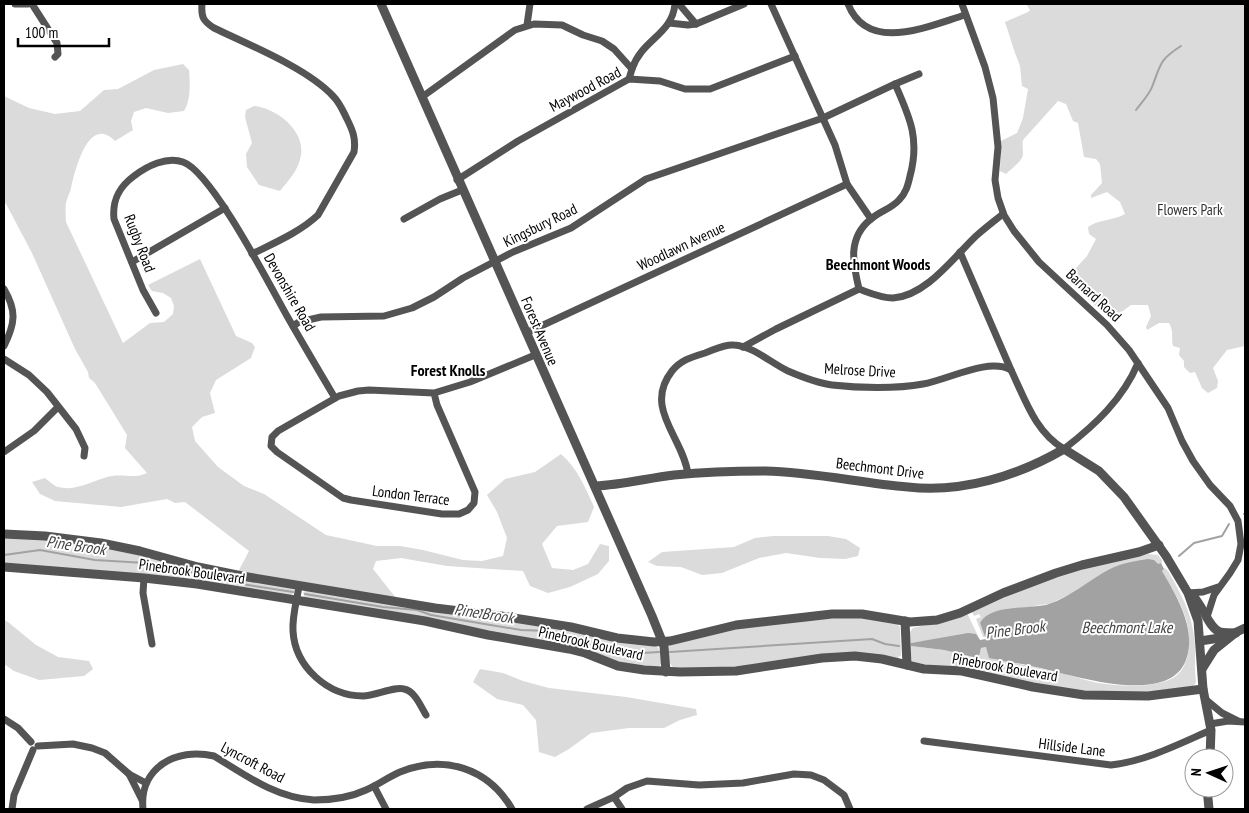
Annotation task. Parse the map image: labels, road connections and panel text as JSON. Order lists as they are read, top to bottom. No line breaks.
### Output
{"streets":{"street":["Maywood Road","Kingsbury Road","Rugby Road","Woodlawn Avenue","Devonshire Road","Barnard Road","Forest Avenue","Melrose Drive","Beechmont Drive","London Terrace","Pinebrook Boulevard","Hillside Lane","Lyncroft Road"]},"crossings":[["Maywood Road","Forest Avenue"],["Kingsbury Road","Devonshire Road"],["Kingsbury Road","Forest Avenue"],["Rugby Road","Devonshire Road"],["Woodlawn Avenue","Forest Avenue"],["Devonshire Road","London Terrace"],["Forest Avenue","Beechmont Drive"],["Forest Avenue","Pinebrook Boulevard"]],"districts":["Beechmont Woods","Forest Knolls"],"water":["Pine Brook","Beechmont Lake"],"parks":["Flowers Park"],"scale_bar":"100 m","north":"left"}
